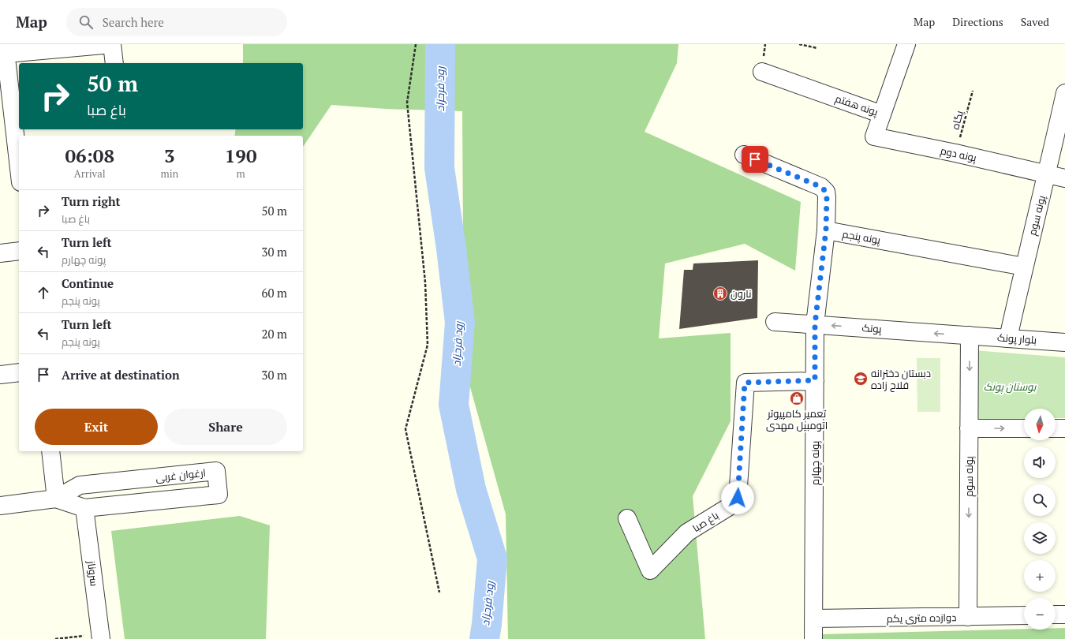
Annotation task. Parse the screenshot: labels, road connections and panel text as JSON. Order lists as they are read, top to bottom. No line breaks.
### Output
{"streets":{"street":["پونه هفتم","پونه دوم","پونه سوم","پونه پنجم","پونک","بلوار پونک","پونه چهارم","ارغوان غربی","باغ صبا","سروناز","دوازده متری یکم"],"path":["پگاه"]},"crossings":[["پونه هفتم","پونه دوم"],["پگاه","پونه دوم"],["پونه دوم","پونه سوم"],["پونه سوم","پونه پنجم"],["پونه سوم","پونک"],["پونه سوم","بلوار پونک"],["پونه سوم","دوازده متری یکم"],["پونه پنجم","پونه چهارم"],["پونک","بلوار پونک"],["پونک","پونه چهارم"],["پونه چهارم","باغ صبا"],["پونه چهارم","دوازده متری یکم"],["ارغوان غربی","سروناز"]],"one_way":["پونه سوم","پونک"],"water":["رود فرحزاد"],"parks":["بوستان پونک"],"places":{"building":["نارون"],"school or university":["دبستان دخترانه فلاح زاده"],"shop":["تعمیر کامپیوتر اتومبیل مهدی"]},"north":"bottom","page":{"header":"Map","search":"Search here","nav":["Map","Directions","Saved"],"turn":["50 m","باغ صبا"],"eta":["06:08","Arrival","3","min","190","m"],"list":[{"name":"Turn right","note":"باغ صبا","value":"50 m"},{"name":"Turn left","note":"پونه چهارم","value":"30 m"},{"name":"Continue","note":"پونه پنجم","value":"60 m"},{"name":"Turn left","note":"پونه پنجم","value":"20 m"},{"name":"Arrive at destination","value":"30 m"}],"buttons":["Exit","Share"],"map_buttons":["+","−"]}}
